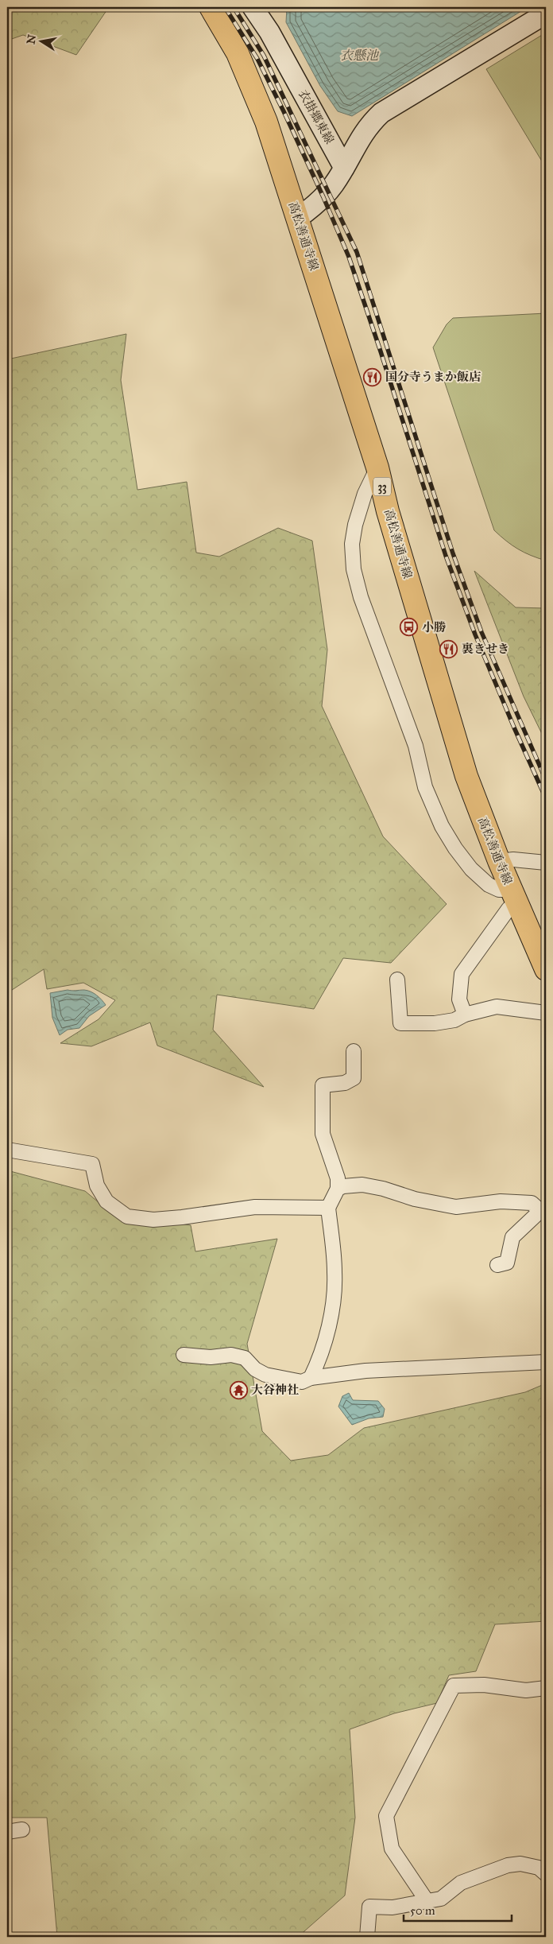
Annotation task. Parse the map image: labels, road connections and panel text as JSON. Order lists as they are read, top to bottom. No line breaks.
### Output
{"streets":{"main road":["高松善通寺線","33"],"street":["衣掛郷東線"]},"water":["衣懸池"],"places":{"restaurant":["国分寺うまか飯店","裏きせき"],"bus stop":["小勝"],"temple":["大谷神社"]},"scale_bar":"50 m","north":"left"}
